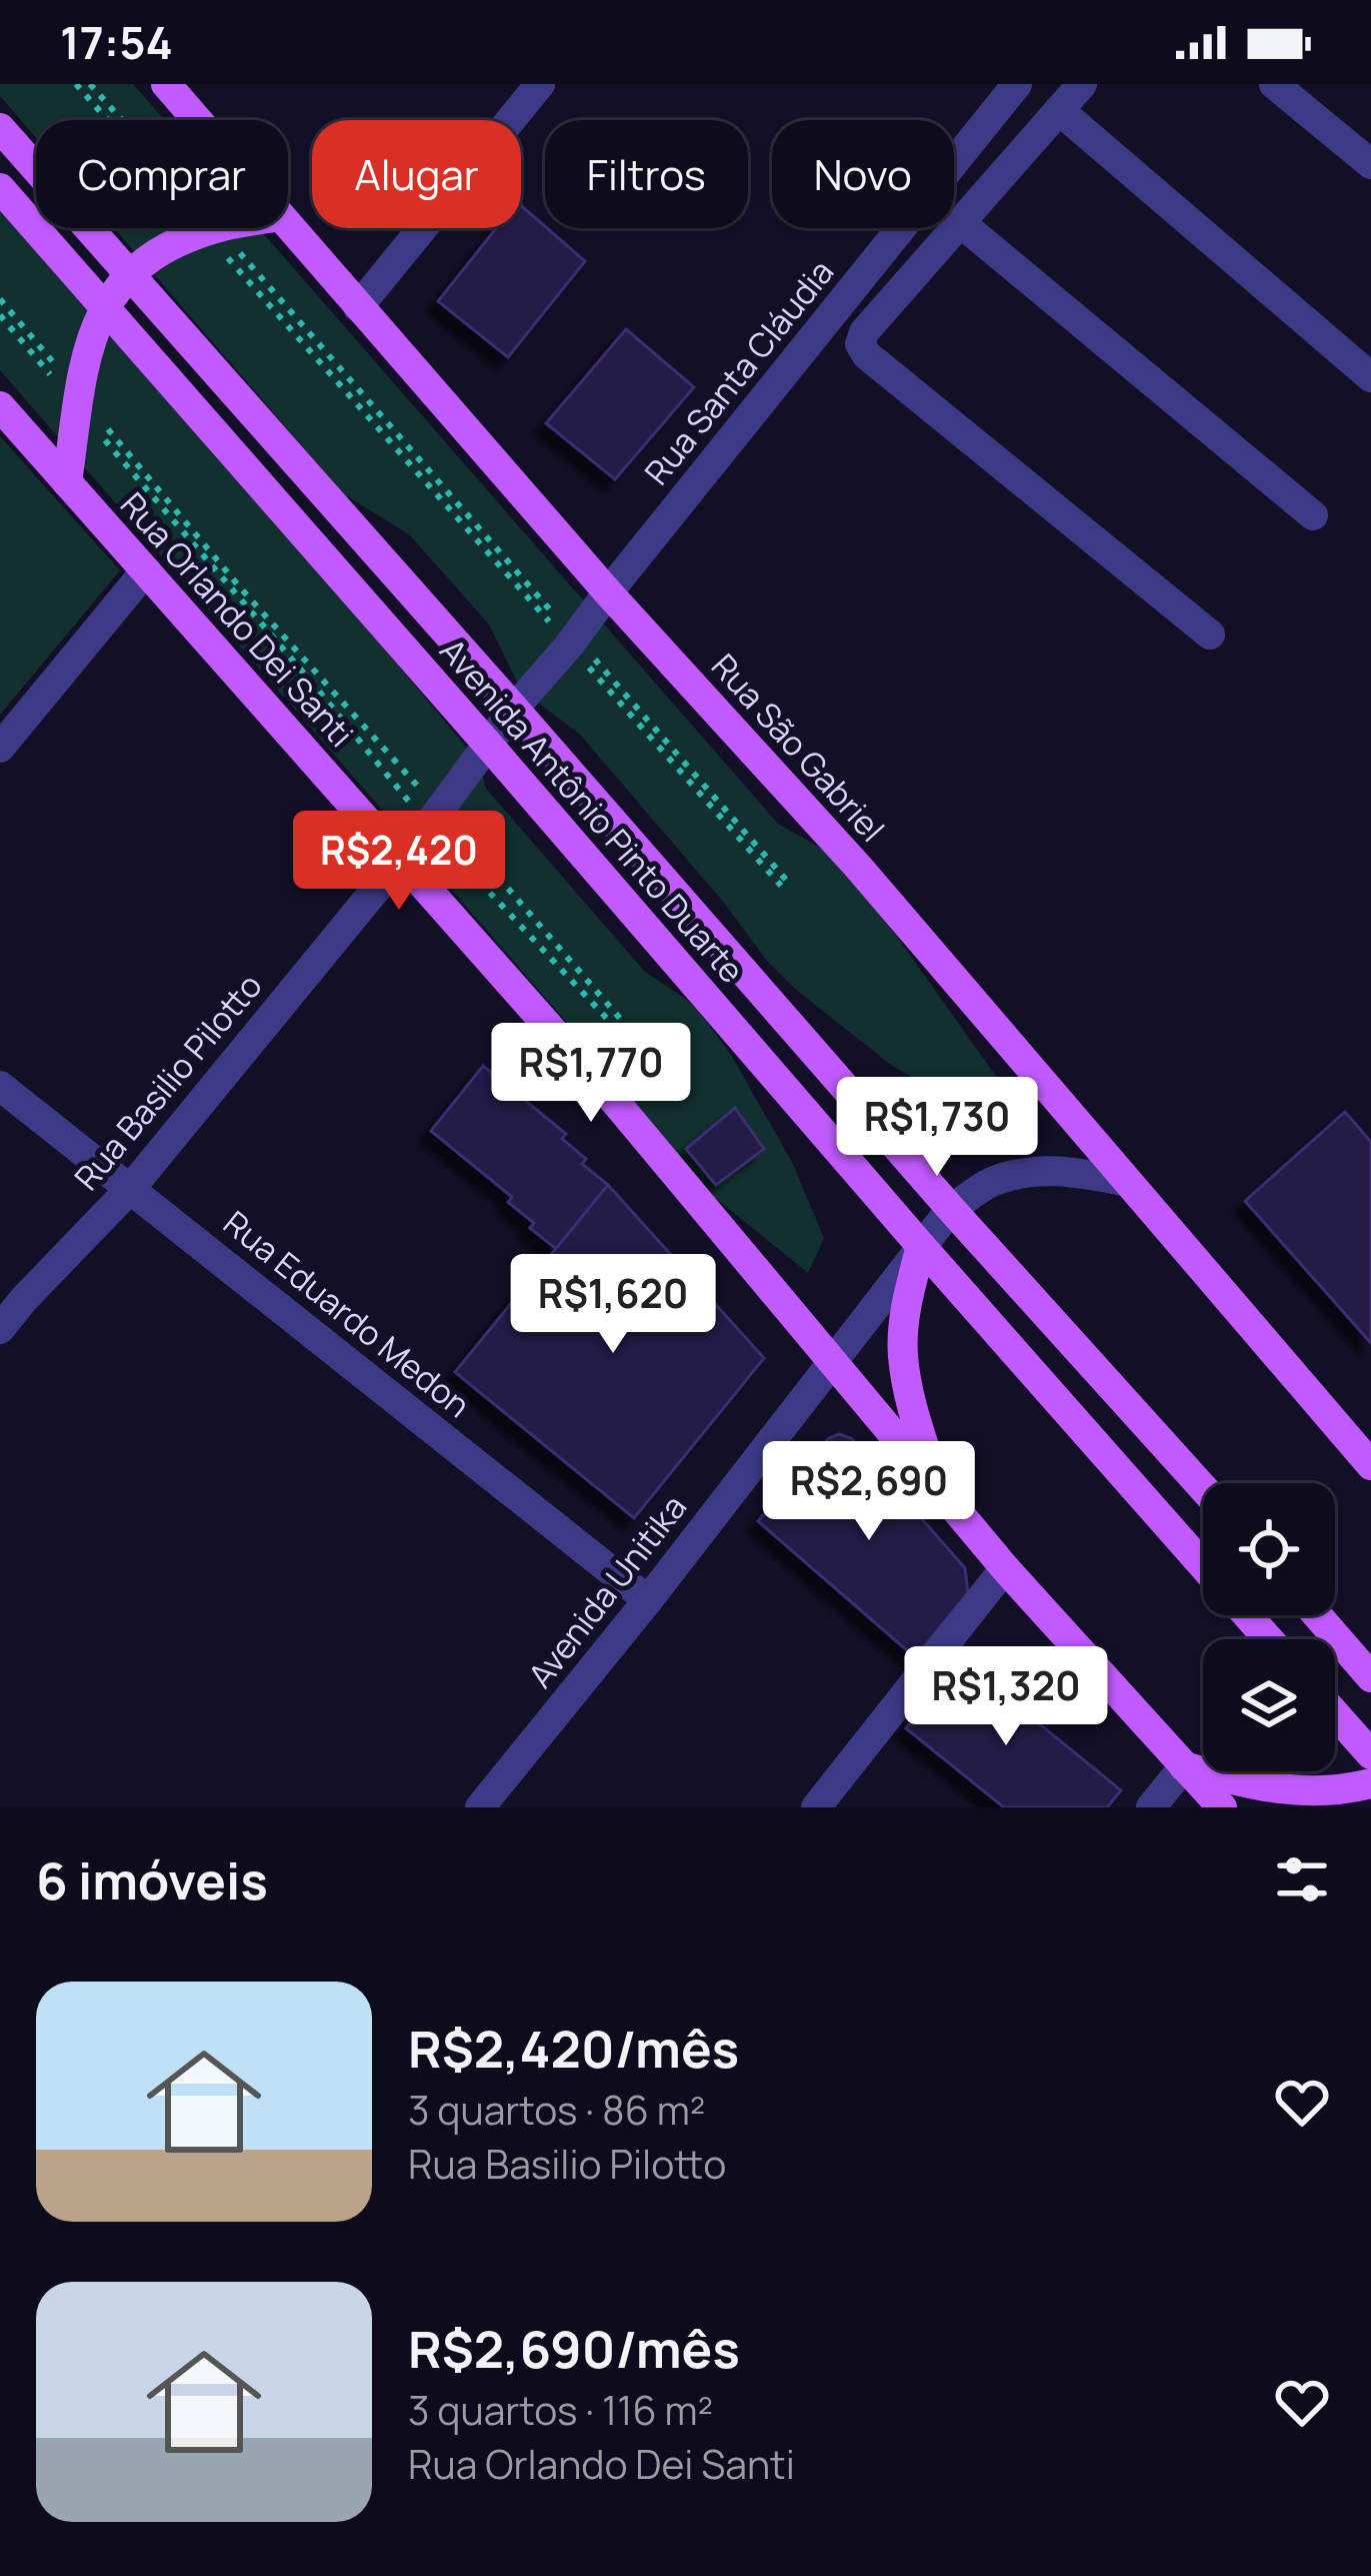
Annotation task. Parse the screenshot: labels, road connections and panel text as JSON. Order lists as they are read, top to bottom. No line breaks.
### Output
{"streets":{"main road":["Rua Orlando Dei Santi","Rua São Gabriel","Avenida Antônio Pinto Duarte"],"street":["Rua Santa Cláudia","Rua Basilio Pilotto","Rua Eduardo Medon","Avenida Unitika"]},"crossings":[["Rua Santa Cláudia","Rua São Gabriel"],["Rua Santa Cláudia","Rua Basilio Pilotto"],["Rua Orlando Dei Santi","Rua Basilio Pilotto"],["Rua Orlando Dei Santi","Avenida Unitika"],["Rua São Gabriel","Rua Basilio Pilotto"],["Rua São Gabriel","Avenida Unitika"],["Avenida Antônio Pinto Duarte","Rua Basilio Pilotto"],["Avenida Antônio Pinto Duarte","Avenida Unitika"],["Rua Basilio Pilotto","Rua Eduardo Medon"],["Rua Eduardo Medon","Avenida Unitika"]],"page":{"status":"17:54","chip":["Comprar","Alugar","Filtros","Novo"],"price":["R$2,420","R$1,770","R$1,730","R$1,620","R$2,690","R$1,320"],"heading":"6 imóveis","list":[{"name":"R$2,420/mês","note":"3 quartos · 86 m² · Rua Basilio Pilotto"},{"name":"R$2,690/mês","note":"3 quartos · 116 m² · Rua Orlando Dei Santi"}]}}
